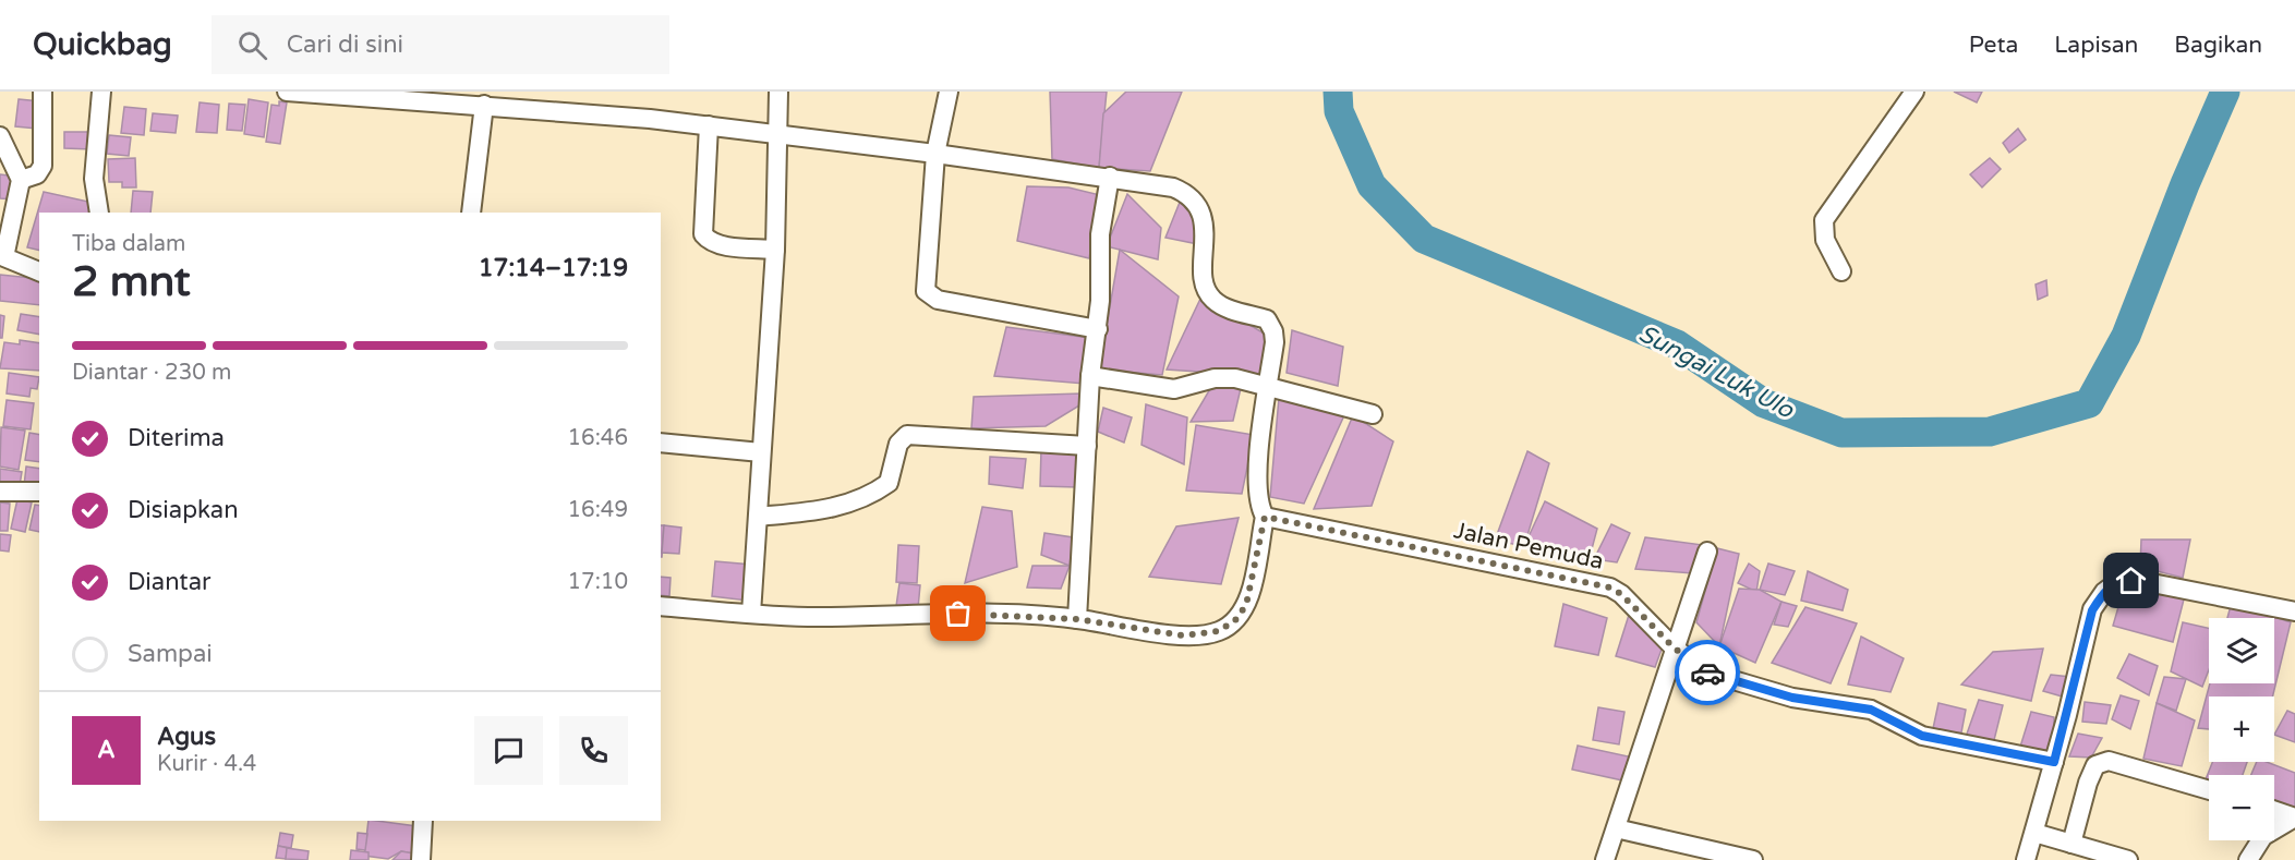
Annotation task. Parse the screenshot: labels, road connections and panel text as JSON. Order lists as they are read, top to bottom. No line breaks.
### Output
{"streets":{"street":["Jalan Pemuda"]},"water":["Sungai Luk Ulo"],"page":{"header":"Quickbag","search":"Cari di sini","nav":["Peta","Lapisan","Bagikan"],"heading":["2 mnt","Tiba dalam","17:14–17:19"],"panel":["Agus","Kurir · 4.4"],"bar":"Diantar · 230 m","list":[["Diterima","16:46"],["Disiapkan","16:49"],["Diantar","17:10"],"Sampai"],"map_buttons":["+","−"],"round":"A"}}
